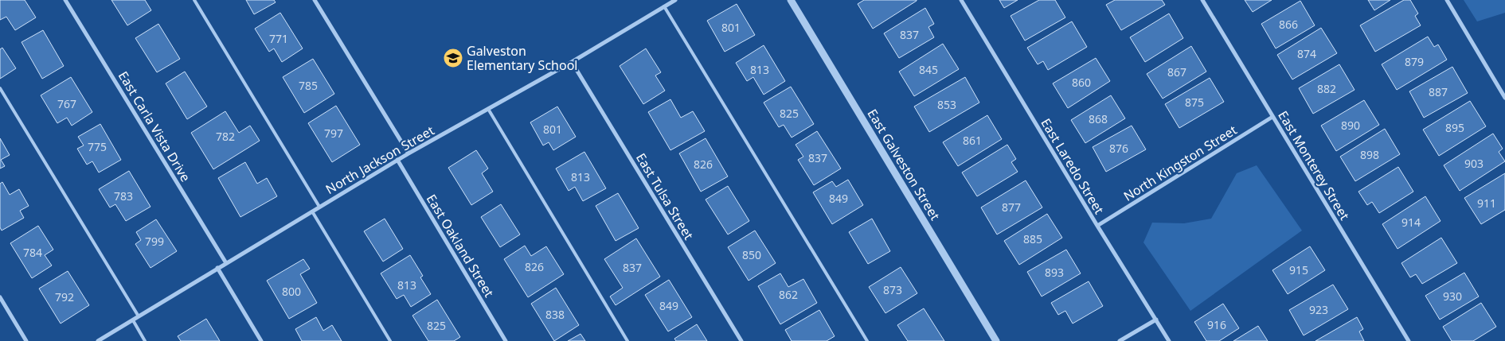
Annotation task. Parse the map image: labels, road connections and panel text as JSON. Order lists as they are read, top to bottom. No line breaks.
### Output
{"streets":{"street":["East Carla Vista Drive","North Jackson Street","North Kingston Street","East Galveston Street","East Monterey Street","East Laredo Street","East Tulsa Street","East Oakland Street"]},"crossings":[["East Carla Vista Drive","North Jackson Street"],["North Jackson Street","East Tulsa Street"],["North Jackson Street","East Oakland Street"],["North Kingston Street","East Monterey Street"],["North Kingston Street","East Laredo Street"]],"places":{"school or university":["Galveston Elementary School"]},"house_numbers":["866","801","837","771","874","879","813","845","867","860","785","882","887","875","767","853","825","868","890","895","801","797","782","861","775","876","898","837","903","826","813","783","849","911","877","914","885","799","784","850","826","837","915","893","813","873","800","862","930","792","849","923","838","916","825"]}
